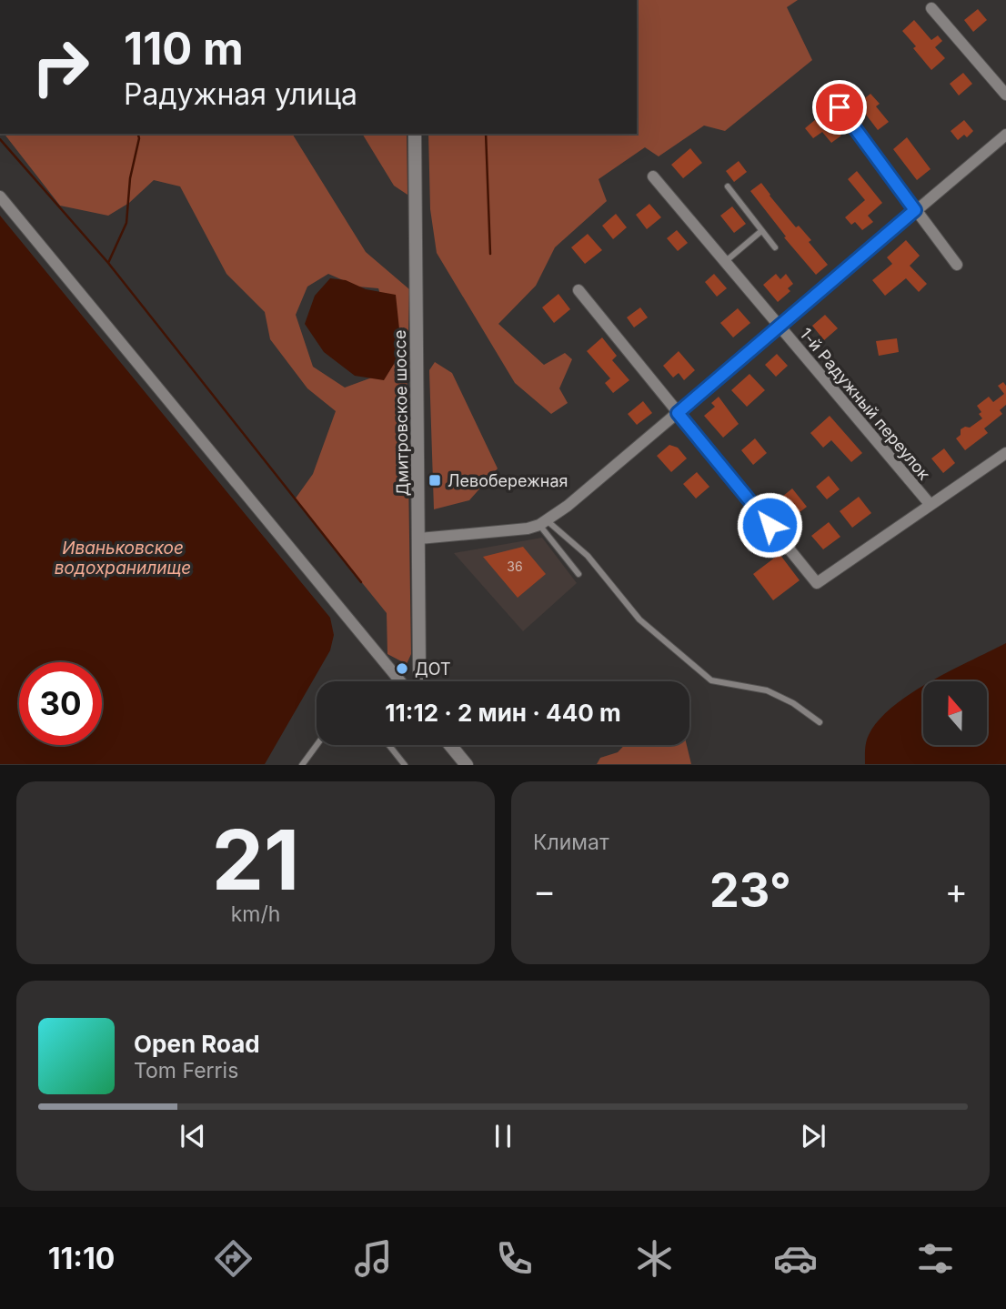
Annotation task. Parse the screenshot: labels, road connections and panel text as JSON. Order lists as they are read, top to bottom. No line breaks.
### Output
{"streets":{"street":["1-й Радужный переулок","Дмитровское шоссе"]},"water":["Иваньковское водохранилище"],"places":{"transit":["Левобережная"],"other":["ДОТ"]},"house_numbers":["36"],"north":"top","page":{"turn":["110 m","Радужная улица"],"limit":"30","trip":"11:12 · 2 мин · 440 m","tile":[["21","km/h"],"Климат"],"heat":["−","23°","+"],"song":["Open Road","Tom Ferris"],"tabs":"11:10"}}
